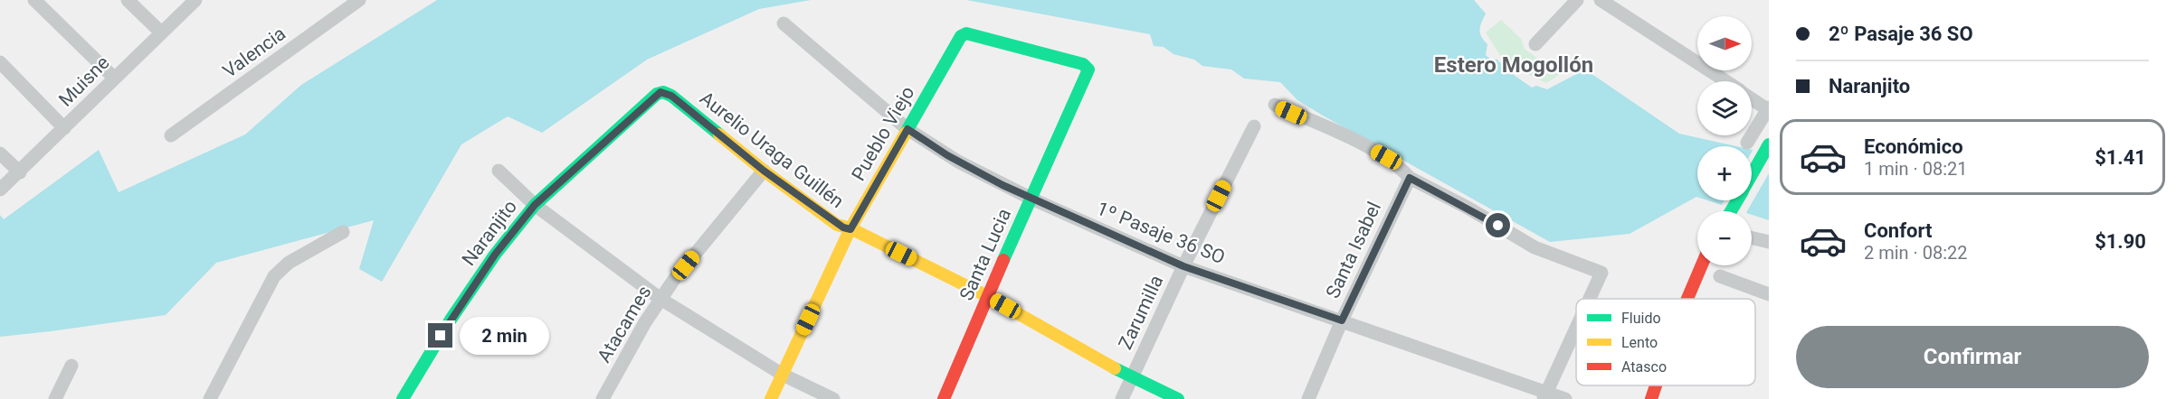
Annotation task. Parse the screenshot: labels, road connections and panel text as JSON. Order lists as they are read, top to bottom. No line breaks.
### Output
{"streets":{"street":["Valencia","Muisne","Pueblo Viejo","Aurelio Uraga Guillén","Naranjito","1º Pasaje 36 SO","Santa Isabel","Santa Lucia","Zarumilla","Atacames"]},"crossings":[["Pueblo Viejo","Aurelio Uraga Guillén"],["Pueblo Viejo","1º Pasaje 36 SO"],["Pueblo Viejo","Santa Lucia"],["Aurelio Uraga Guillén","Naranjito"],["Aurelio Uraga Guillén","Santa Lucia"],["Aurelio Uraga Guillén","Zarumilla"],["Aurelio Uraga Guillén","Atacames"],["1º Pasaje 36 SO","Santa Isabel"],["1º Pasaje 36 SO","Santa Lucia"],["1º Pasaje 36 SO","Zarumilla"]],"districts":["Estero Mogollón"],"legend":["Fluido","Lento","Atasco"],"north":"right","page":{"banner":["2º Pasaje 36 SO","Naranjito"],"map_buttons":["+","−"],"list":[{"name":"Económico","note":"1 min · 08:21","value":"$1.41"},{"name":"Confort","note":"2 min · 08:22","value":"$1.90"}],"buttons":"Confirmar","bubble":"2 min"}}
